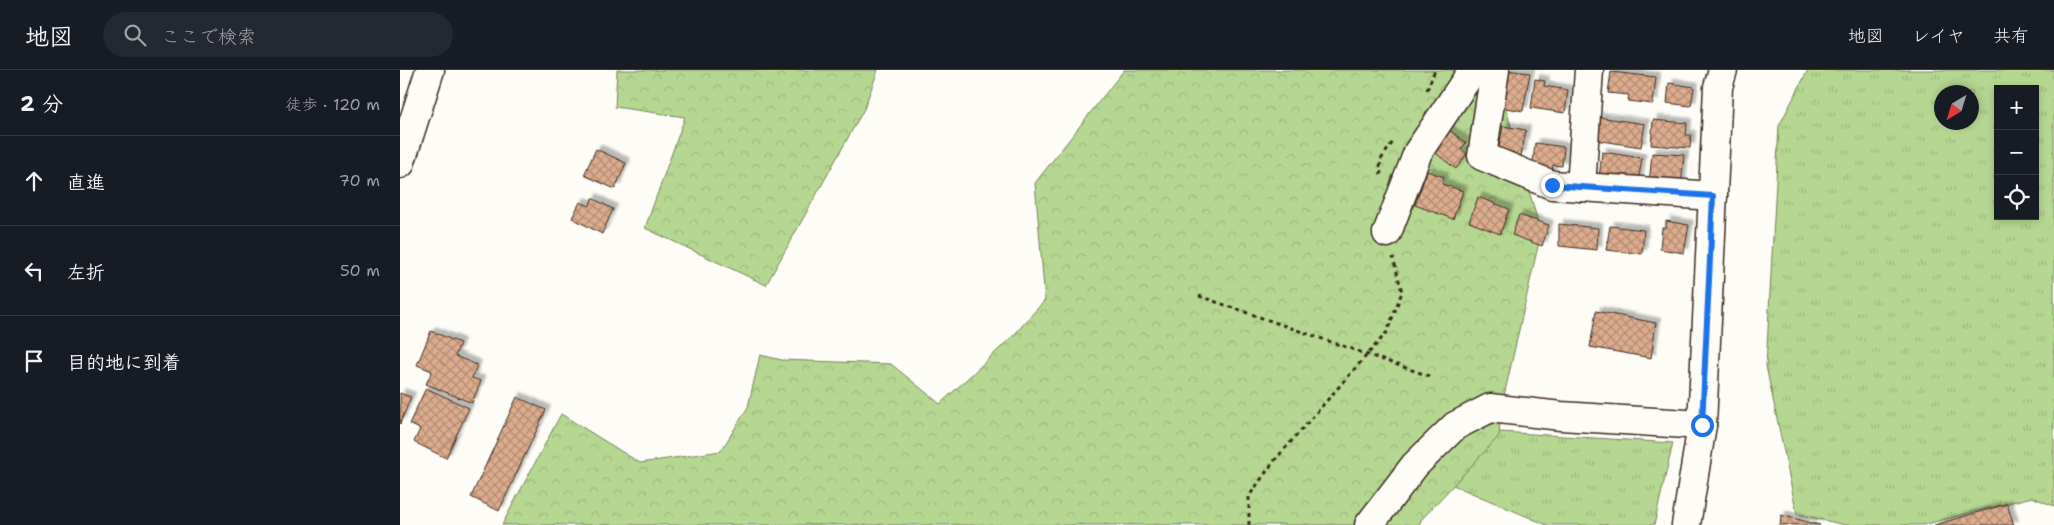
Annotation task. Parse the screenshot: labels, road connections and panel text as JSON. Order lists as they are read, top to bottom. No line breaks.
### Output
{"north":"bottom left","page":{"header":"地図","search":"ここで検索","nav":["地図","レイヤ","共有"],"heading":["2 分","徒歩 · 120 m"],"map_buttons":["+","−"],"list":[["直進","70 m"],["左折","50 m"],"目的地に到着"]}}
